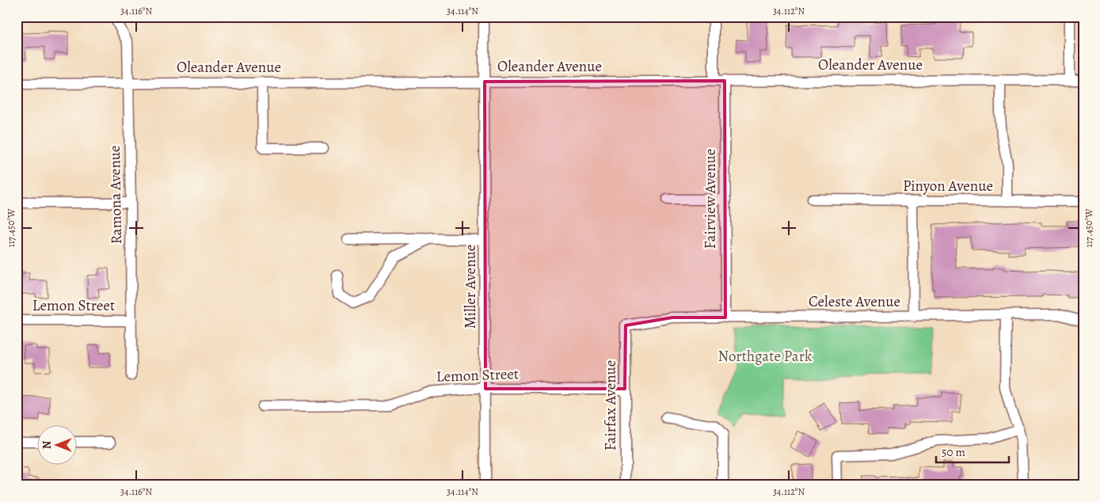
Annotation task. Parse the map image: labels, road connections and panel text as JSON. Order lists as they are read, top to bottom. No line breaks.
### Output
{"streets":{"street":["Oleander Avenue","Pinyon Avenue","Ramona Avenue","Fairview Avenue","Miller Avenue","Celeste Avenue","Lemon Street","Fairfax Avenue"]},"crossings":[["Oleander Avenue","Ramona Avenue"],["Oleander Avenue","Fairview Avenue"],["Oleander Avenue","Miller Avenue"],["Ramona Avenue","Lemon Street"],["Fairview Avenue","Celeste Avenue"],["Miller Avenue","Lemon Street"],["Celeste Avenue","Fairfax Avenue"],["Lemon Street","Fairfax Avenue"]],"parks":["Northgate Park"],"scale_bar":"50 m","north":"left","coordinates":["34.116°N","34.114°N","34.112°N","117.450°W"]}
